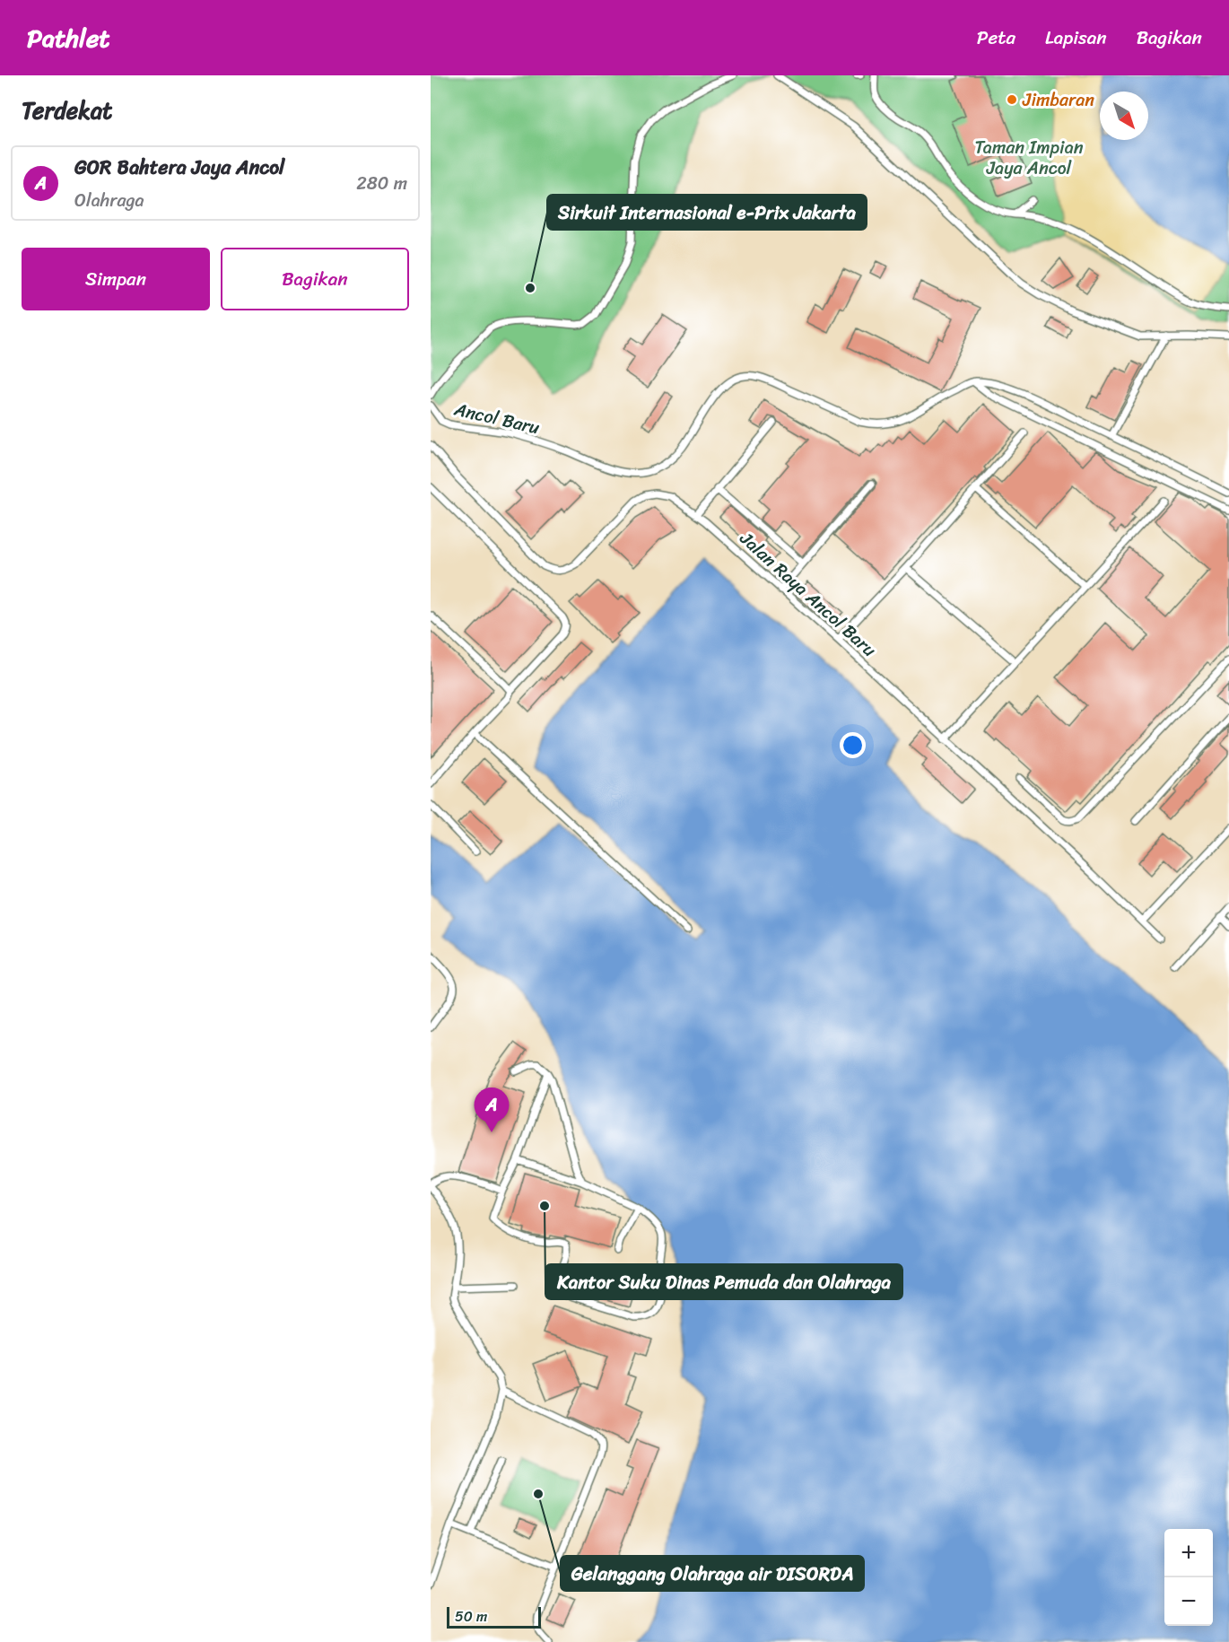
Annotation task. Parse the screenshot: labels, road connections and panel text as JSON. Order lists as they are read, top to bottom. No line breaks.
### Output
{"streets":{"lane":["Ancol Baru","Jalan Raya Ancol Baru"]},"parks":["Taman Impian Jaya Ancol"],"places":["Jimbaran","Sirkuit Internasional e-Prix Jakarta","Kantor Suku Dinas Pemuda dan Olahraga","Gelanggang Olahraga air DISORDA"],"scale_bar":"50 m","north":"bottom right","page":{"header":"Pathlet","nav":["Peta","Lapisan","Bagikan"],"heading":"Terdekat","list":[{"mark":"A","name":"GOR Bahtera Jaya Ancol","note":"Olahraga","value":"280 m"}],"buttons":["Simpan","Bagikan"],"pins":"A","map_buttons":["+","−"],"scale":"50 m"}}
